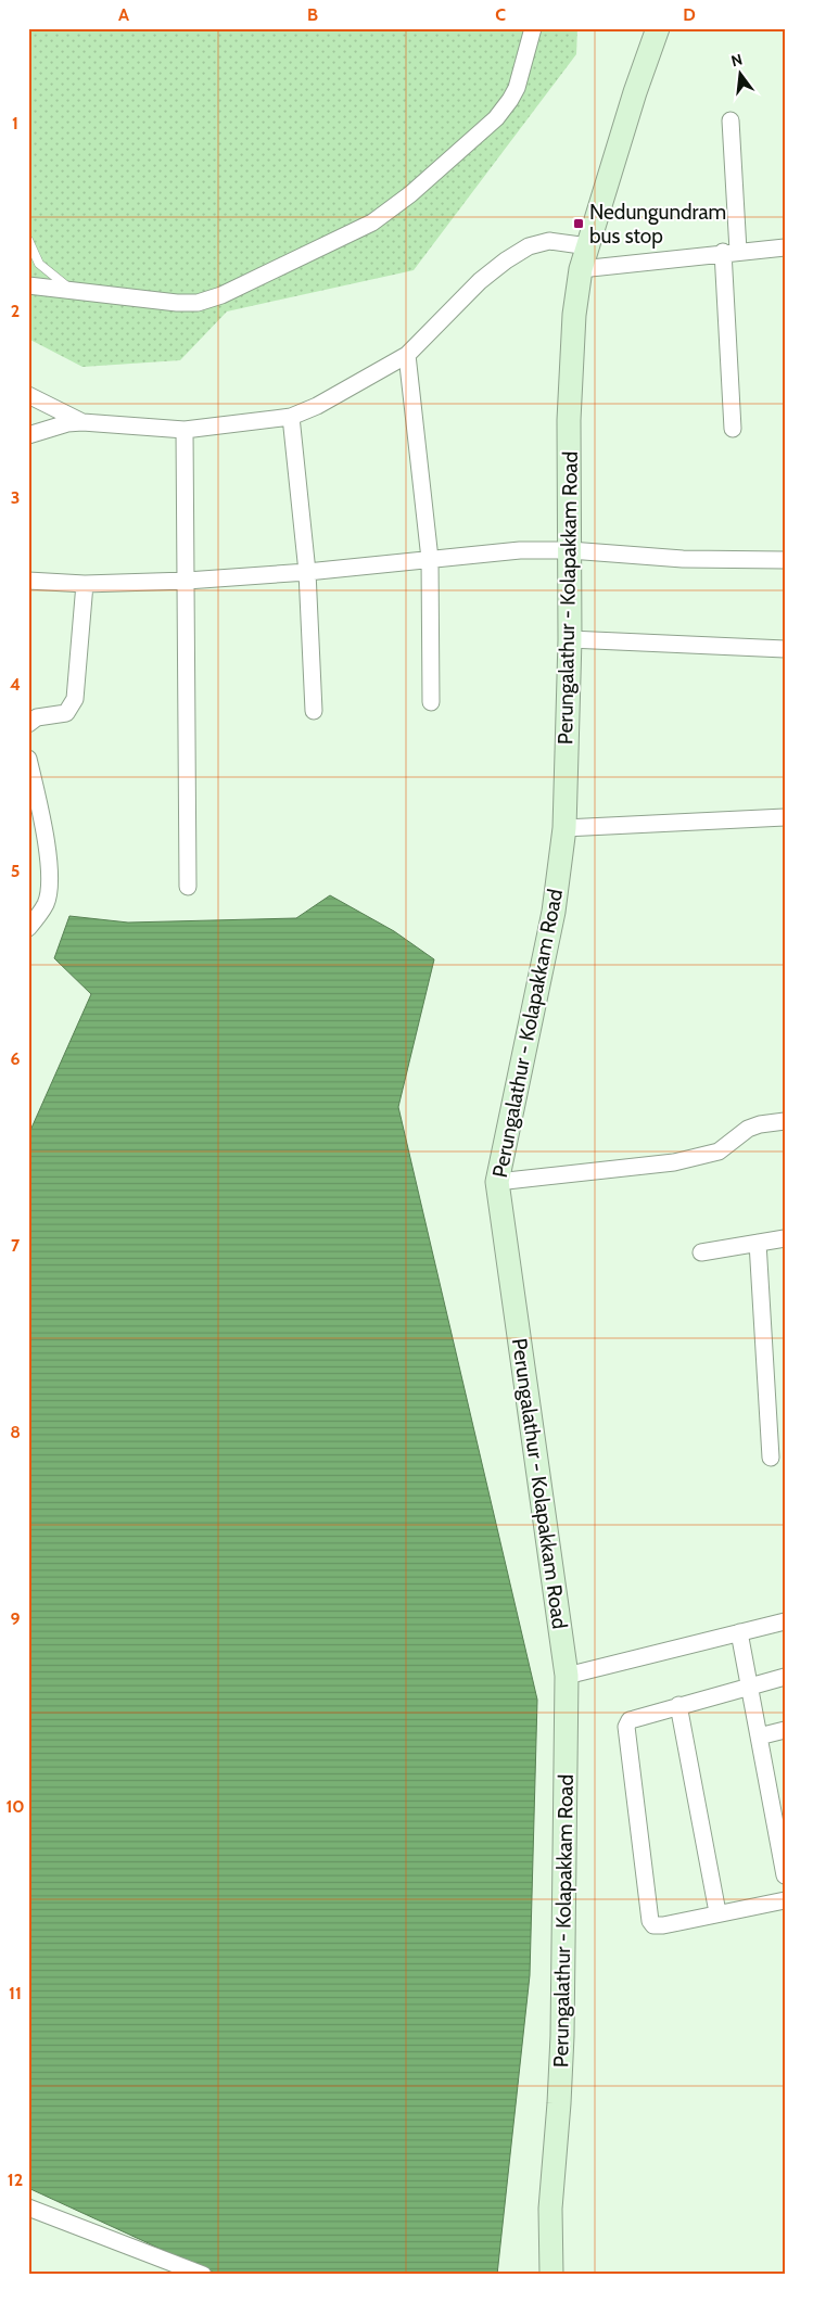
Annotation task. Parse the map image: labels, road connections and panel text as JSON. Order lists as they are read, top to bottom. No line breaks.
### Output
{"streets":{"main road":["Perungalathur - Kolapakkam Road"]},"places":{"transit":["Nedungundram bus stop"]},"north":"top","grid":{"columns":["A","B","C","D"],"rows":["1","2","3","4","5","6","7","8","9","10","11","12"]}}
